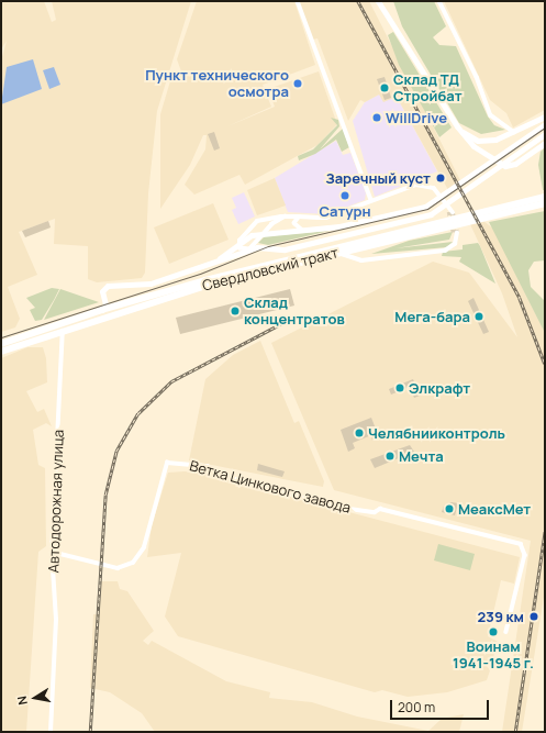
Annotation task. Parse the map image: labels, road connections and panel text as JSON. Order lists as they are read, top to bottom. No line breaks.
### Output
{"streets":{"main road":["Свердловский тракт"],"street":["Ветка Цинкового завода","Автодорожная улица"]},"crossings":[["Свердловский тракт","Автодорожная улица"],["Ветка Цинкового завода","Автодорожная улица"]],"places":["Пункт технического осмотра","Склад ТД Стройбат","WillDrive","Заречный куст","Сатурн","Склад концентратов","Мега-бара","Элкрафт","Челябнииконтроль","Мечта","МеаксМет","239 км","Воинам 1941-1945 г."],"scale_bar":"200 m","north":"left"}
